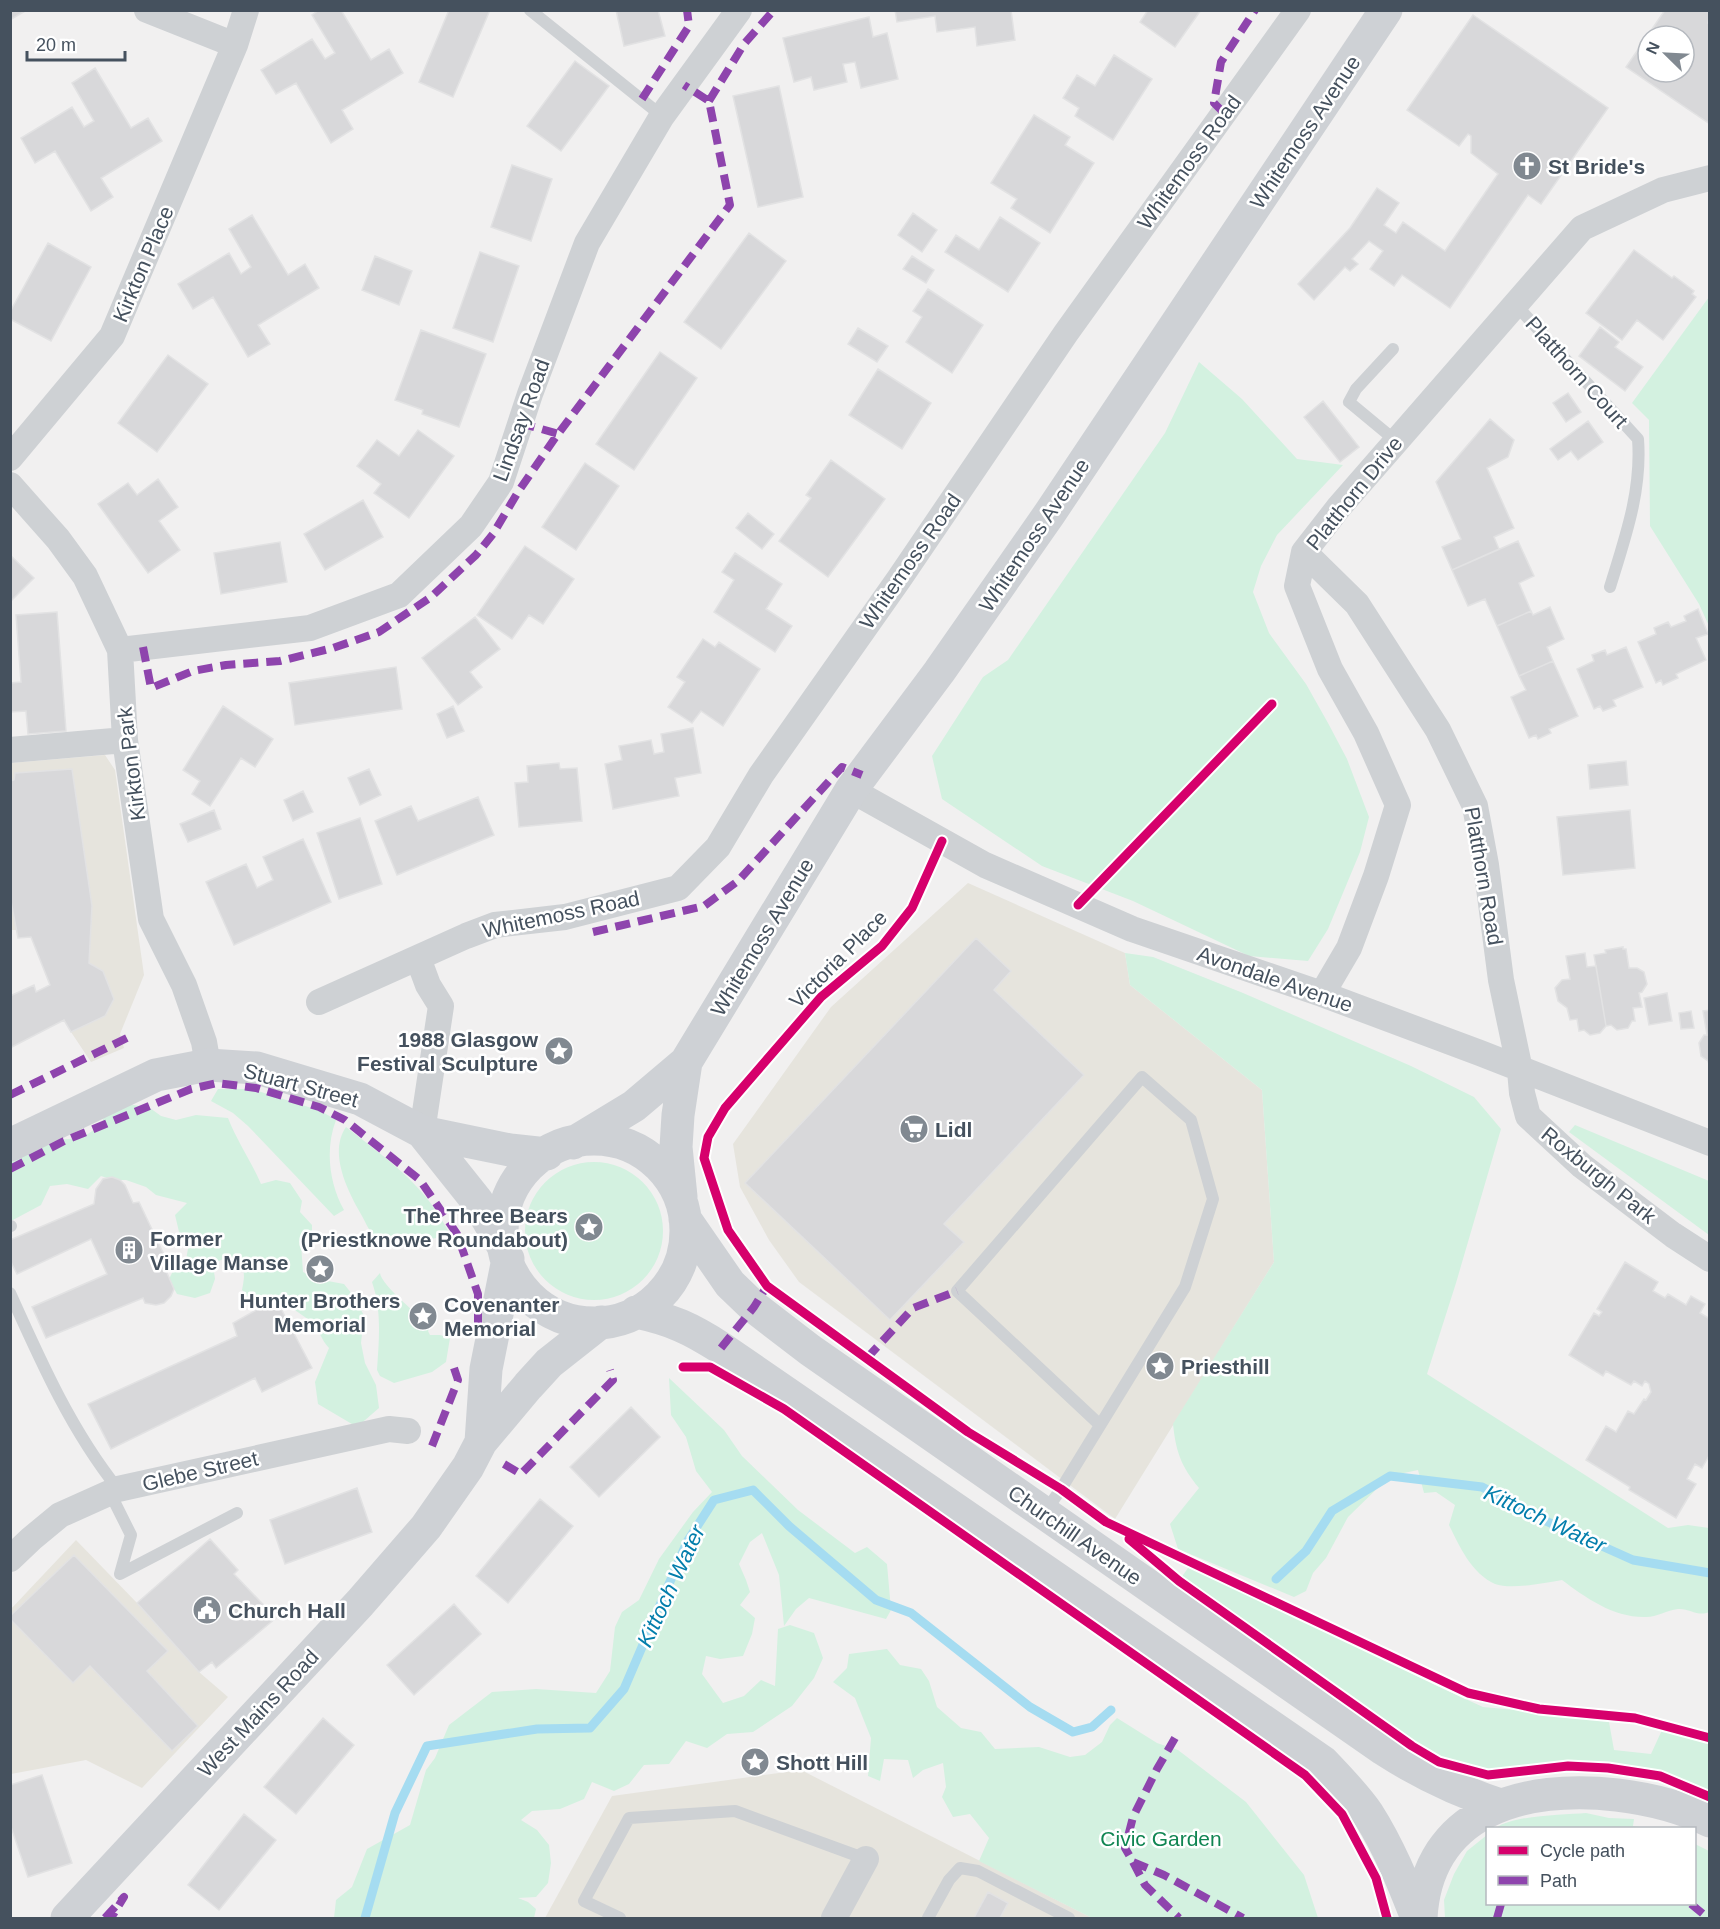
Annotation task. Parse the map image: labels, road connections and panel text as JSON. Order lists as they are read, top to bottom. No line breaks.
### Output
{"streets":{"street":["Whitemoss Avenue","Whitemoss Road","Kirkton Place","Lindsay Road","Platthorn Drive","Kirkton Park","Platthorn Road","Avondale Avenue","Stuart Street","Roxburgh Park","Glebe Street","Churchill Avenue","West Mains Road"],"lane":["Platthorn Court"],"cycle path":["Victoria Place"]},"crossings":[["Whitemoss Avenue","Avondale Avenue"],["Whitemoss Avenue","Stuart Street"],["Whitemoss Avenue","Churchill Avenue"],["Whitemoss Avenue","West Mains Road"],["Platthorn Court","Platthorn Drive"],["Lindsay Road","Kirkton Park"],["Platthorn Drive","Platthorn Road"],["Platthorn Drive","Avondale Avenue"],["Kirkton Park","Stuart Street"],["Platthorn Road","Avondale Avenue"],["Platthorn Road","Roxburgh Park"],["Avondale Avenue","Roxburgh Park"],["Stuart Street","Churchill Avenue"],["Stuart Street","West Mains Road"],["Churchill Avenue","West Mains Road"]],"water":["Kittoch Water"],"parks":["Civic Garden"],"places":{"church":["St Bride's"],"place":["1988 Glasgow Festival Sculpture","The Three Bears (Priestknowe Roundabout)","Hunter Brothers Memorial","Covenanter Memorial","Priesthill","Shott Hill"],"supermarket":["Lidl"],"building":["Former Village Manse"],"public building":["Church Hall"]},"legend":["Cycle path","Path"],"scale_bar":"20 m","north":"top left"}
